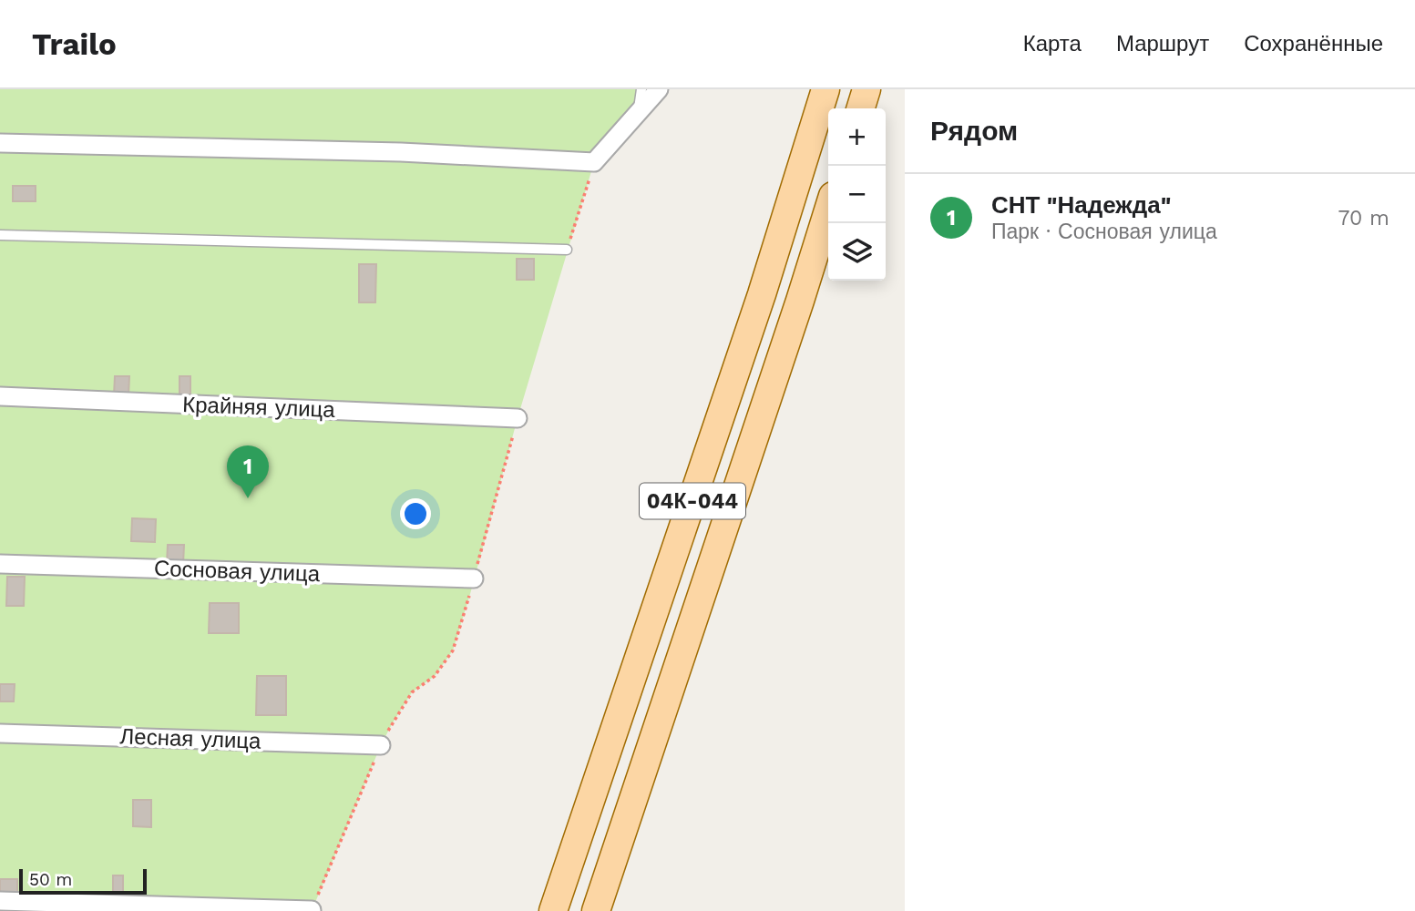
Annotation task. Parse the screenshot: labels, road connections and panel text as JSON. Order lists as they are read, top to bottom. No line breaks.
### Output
{"streets":{"main road":["04К-044"],"street":["Крайняя улица","Сосновая улица","Лесная улица"]},"scale_bar":"50 m","page":{"header":"Trailo","nav":["Карта","Маршрут","Сохранённые"],"heading":"Рядом","map_buttons":["+","−"],"list":[{"mark":"1","name":"СНТ \"Надежда\"","note":"Парк · Сосновая улица","value":"70 m"}],"pins":"1","scale":"50 m"}}
